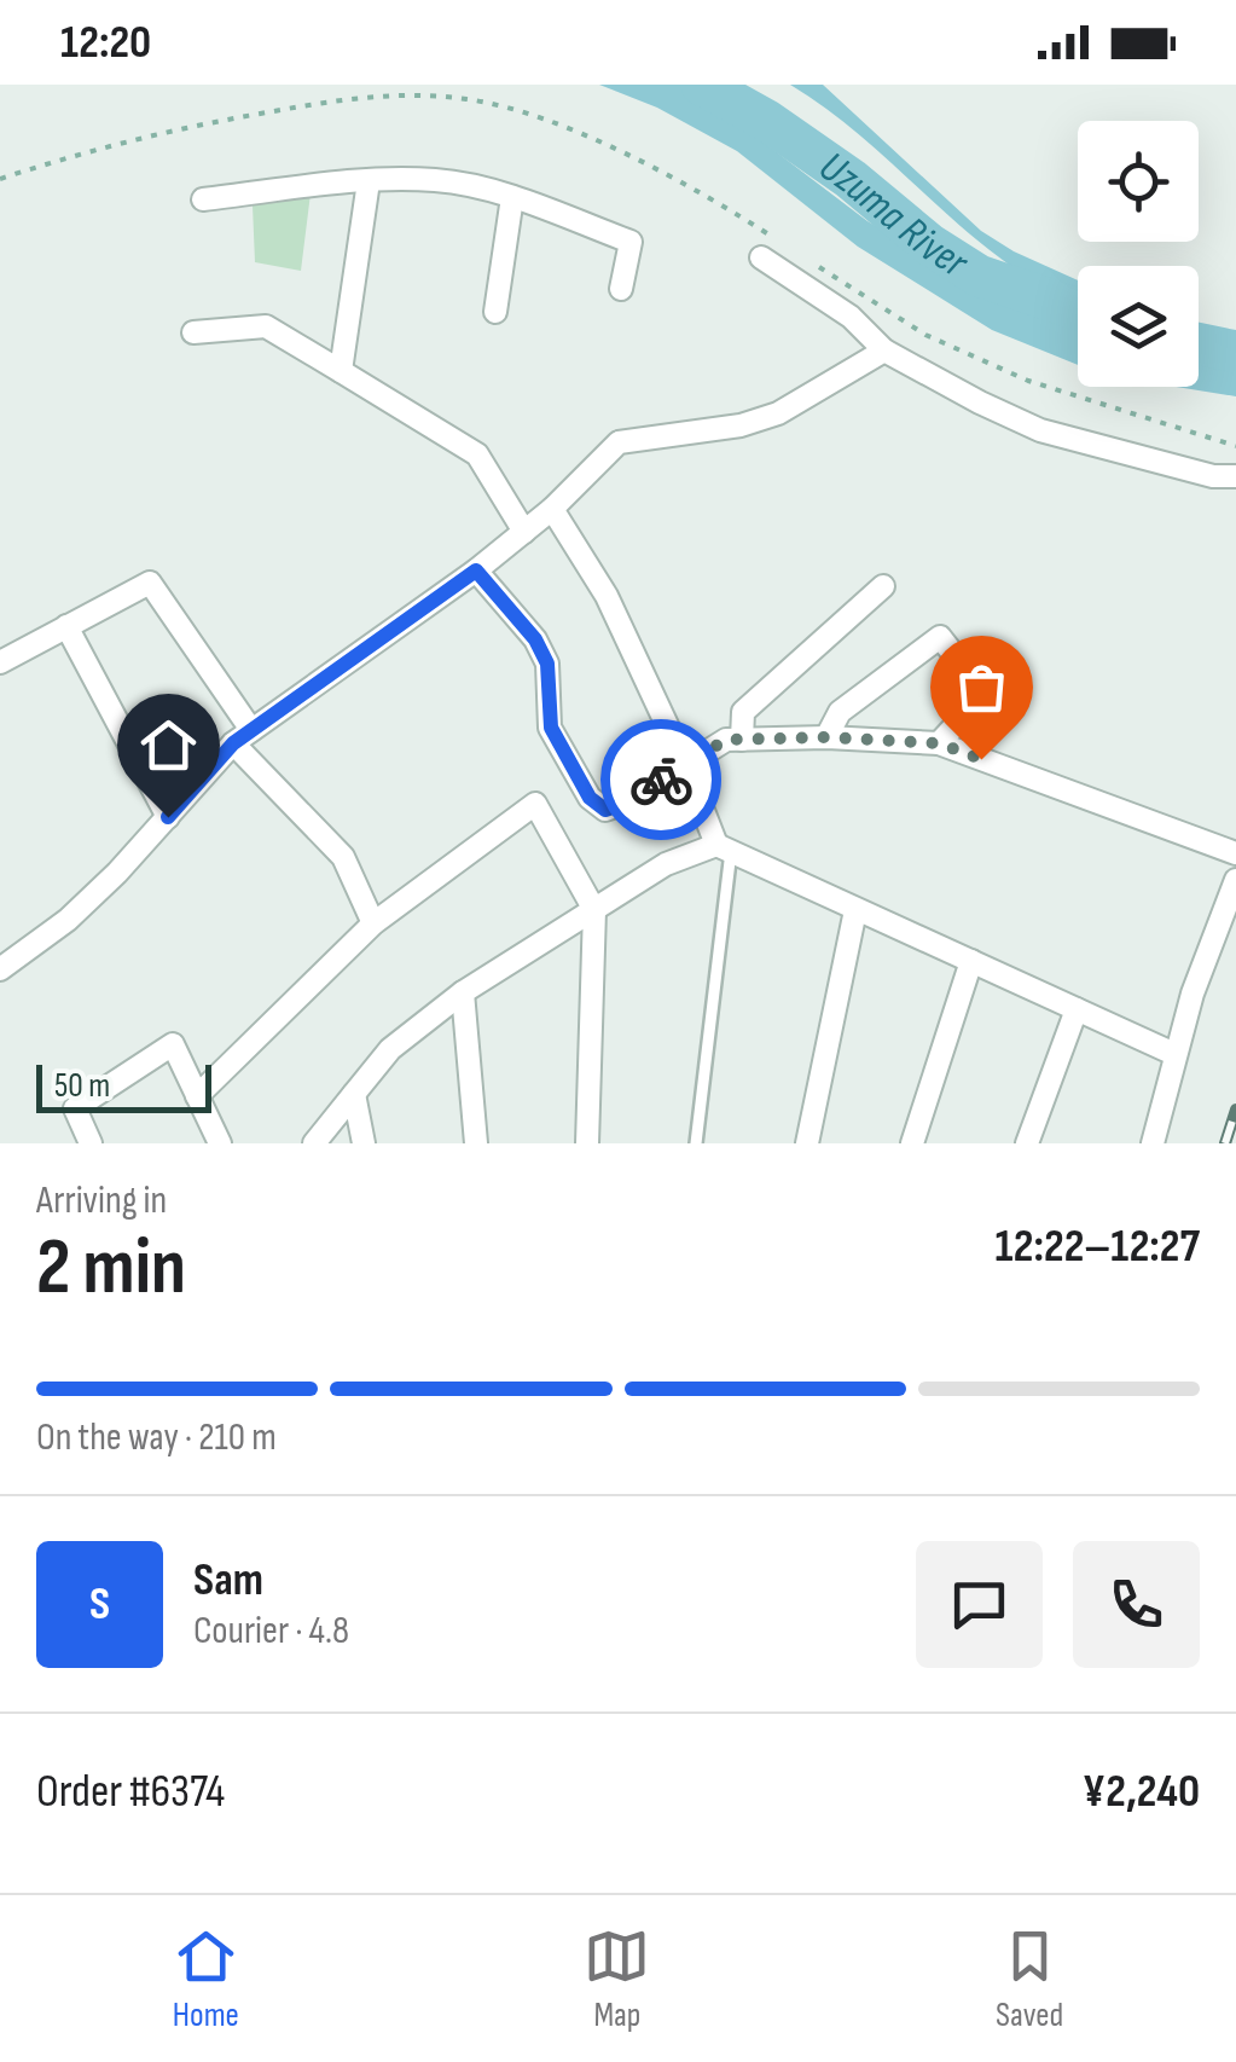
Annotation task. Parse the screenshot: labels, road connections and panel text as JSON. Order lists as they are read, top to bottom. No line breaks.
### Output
{"water":["Uzuma River"],"scale_bar":"50 m","page":{"status":"12:20","scale":"50 m","heading":["2 min","Arriving in","12:22–12:27"],"panel":["Sam","Courier · 4.8","Order #6374","¥2,240"],"bar":"On the way · 210 m","round":"S","tabs":["Home","Map","Saved"]}}
